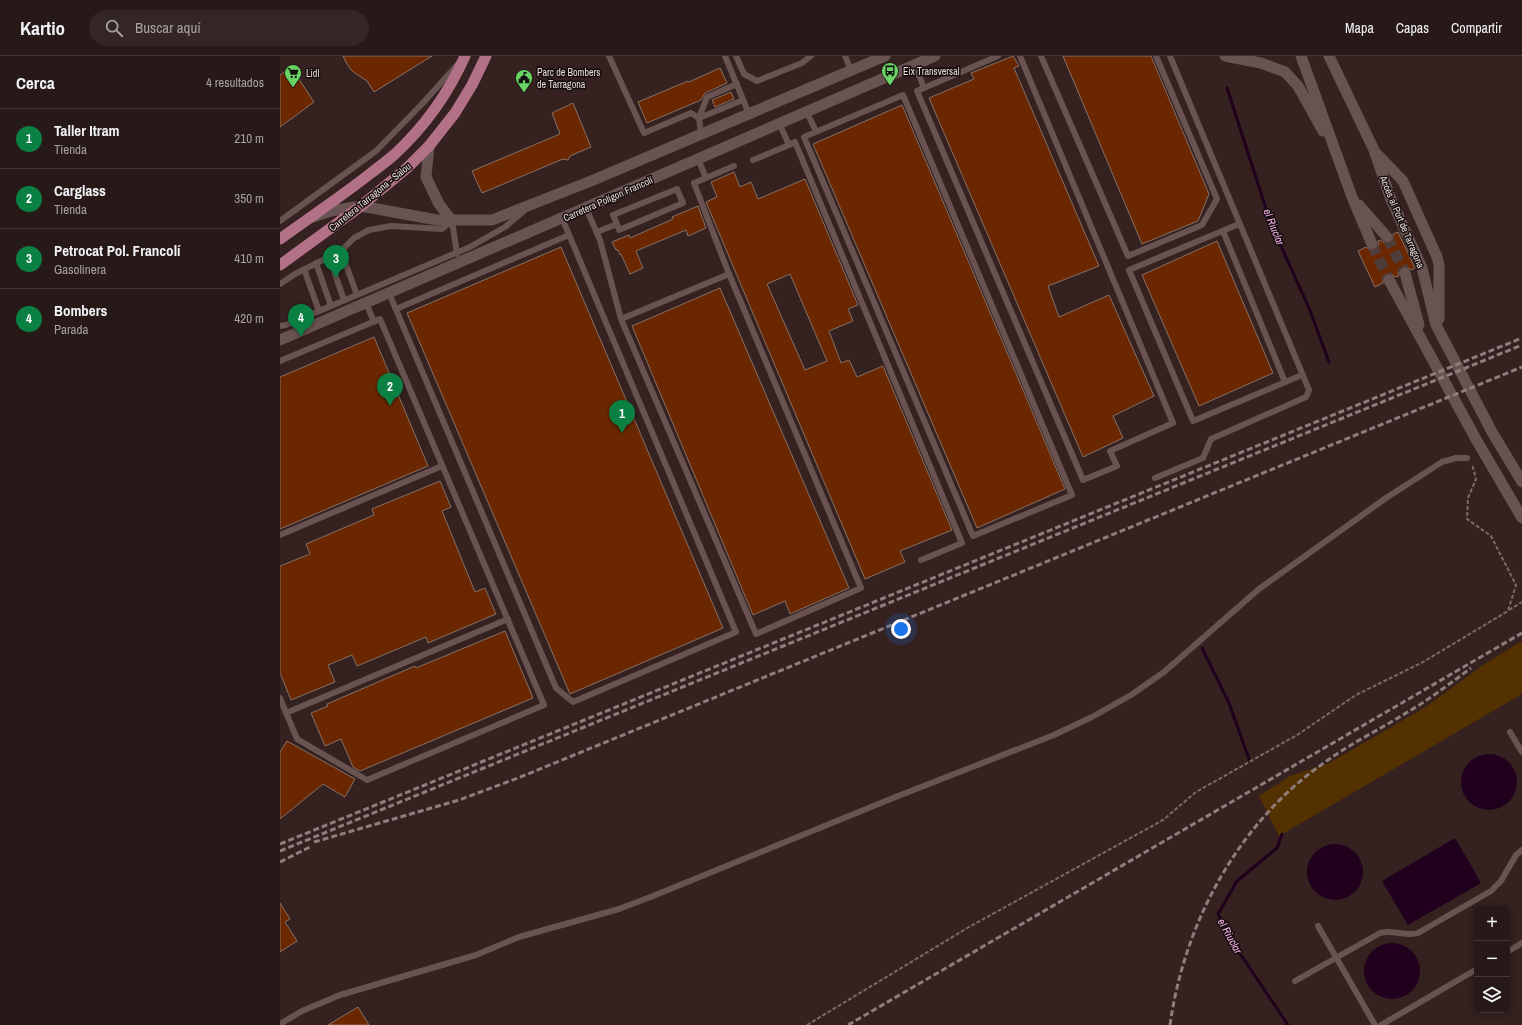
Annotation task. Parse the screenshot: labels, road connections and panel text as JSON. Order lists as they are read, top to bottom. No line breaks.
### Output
{"streets":{"main road":["Carretera Tarragona - Salou"],"street":["Carretera Polígon Francolí","Accés al Port de Tarragona"]},"water":["el Riuclar"],"places":{"bus stop":["Eix Transversal"],"supermarket":["Lidl"],"public building":["Parc de Bombers de Tarragona"]},"page":{"header":"Kartio","search":"Buscar aquí","nav":["Mapa","Capas","Compartir"],"heading":["Cerca","4 resultados"],"list":[{"mark":"1","name":"Taller Itram","note":"Tienda","value":"210 m"},{"mark":"2","name":"Carglass","note":"Tienda","value":"350 m"},{"mark":"3","name":"Petrocat Pol. Francolí","note":"Gasolinera","value":"410 m"},{"mark":"4","name":"Bombers","note":"Parada","value":"420 m"}],"pins":["3","4","2","1"],"map_buttons":["+","−"]}}
